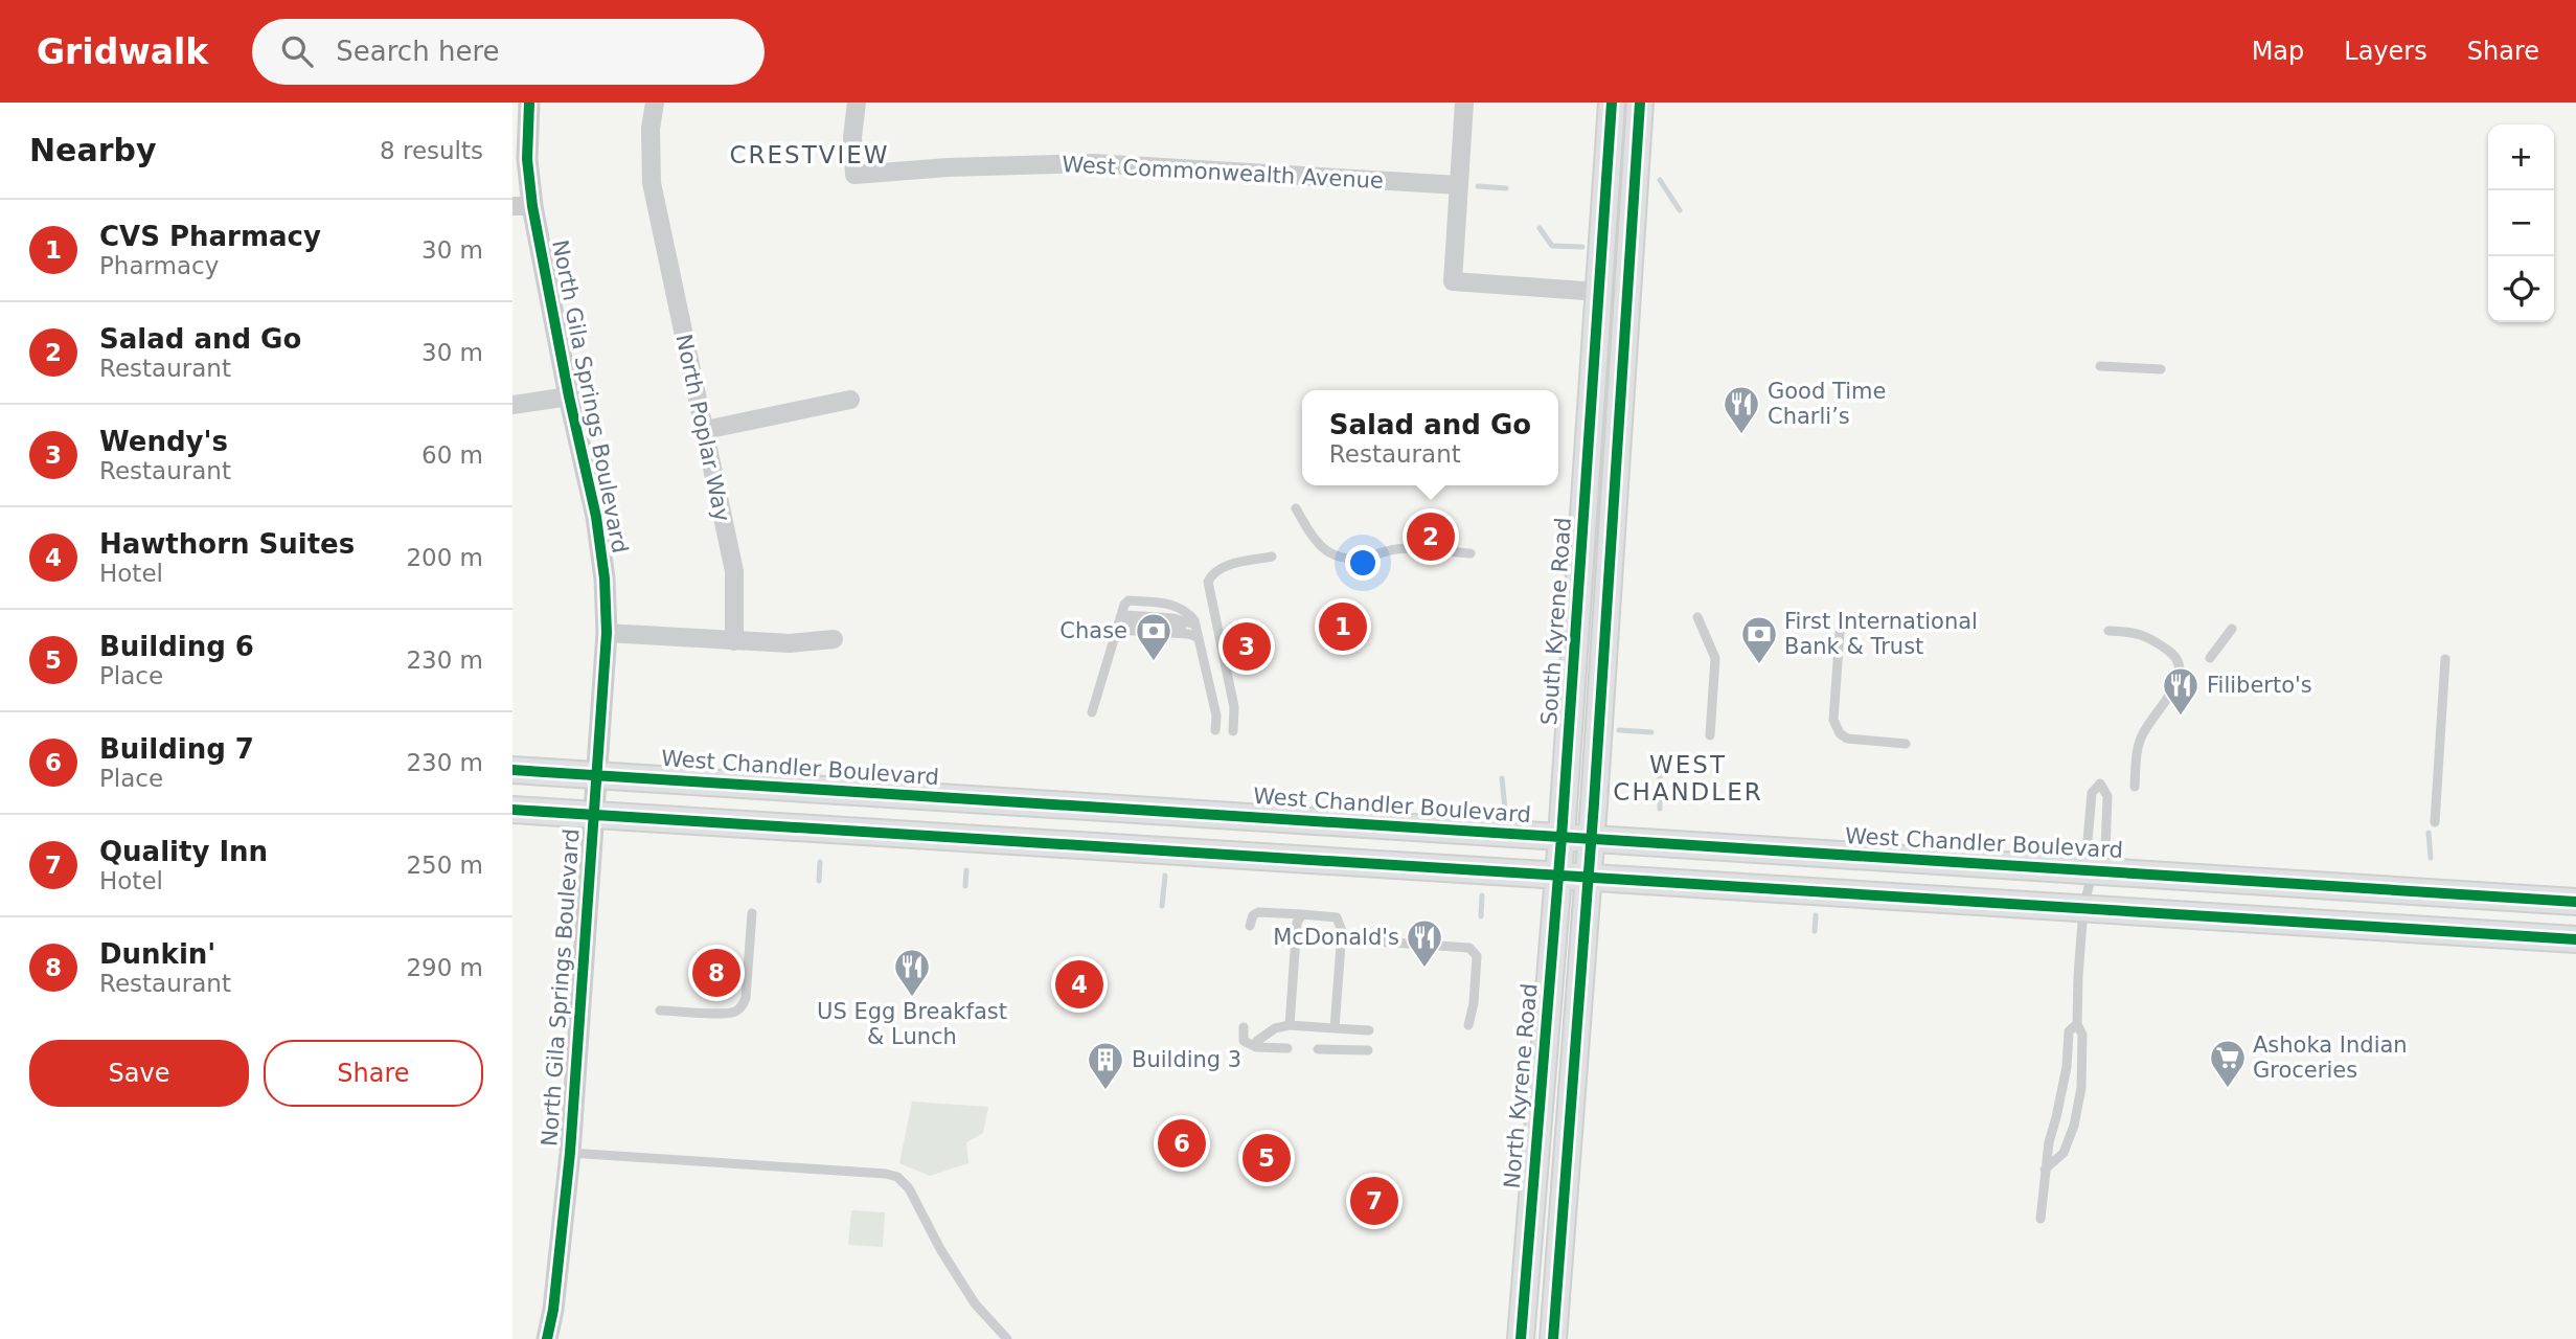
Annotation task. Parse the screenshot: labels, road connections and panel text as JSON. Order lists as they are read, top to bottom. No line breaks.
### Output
{"streets":{"main road":["South Kyrene Road","West Chandler Boulevard","North Kyrene Road"],"street":["West Commonwealth Avenue","North Gila Springs Boulevard","North Poplar Way"]},"crossings":[["North Gila Springs Boulevard","West Chandler Boulevard"],["South Kyrene Road","West Chandler Boulevard"],["South Kyrene Road","North Kyrene Road"],["West Chandler Boulevard","North Kyrene Road"]],"districts":["CRESTVIEW","WEST CHANDLER"],"places":{"restaurant":["Good Time Charli’s","Filiberto's","McDonald's","US Egg Breakfast & Lunch"],"bank":["Chase","First International Bank & Trust"],"supermarket":["Ashoka Indian Groceries"],"building":["Building 3"]},"page":{"header":"Gridwalk","search":"Search here","nav":["Map","Layers","Share"],"heading":["Nearby","8 results"],"map_buttons":["+","−"],"list":[{"mark":"1","name":"CVS Pharmacy","note":"Pharmacy","value":"30 m"},{"mark":"2","name":"Salad and Go","note":"Restaurant","value":"30 m"},{"mark":"3","name":"Wendy's","note":"Restaurant","value":"60 m"},{"mark":"4","name":"Hawthorn Suites","note":"Hotel","value":"200 m"},{"mark":"5","name":"Building 6","note":"Place","value":"230 m"},{"mark":"6","name":"Building 7","note":"Place","value":"230 m"},{"mark":"7","name":"Quality Inn","note":"Hotel","value":"250 m"},{"mark":"8","name":"Dunkin'","note":"Restaurant","value":"290 m"}],"popup":["Salad and Go","Restaurant"],"pins":["2","1","3","8","4","6","5","7"],"buttons":["Save","Share"]}}
